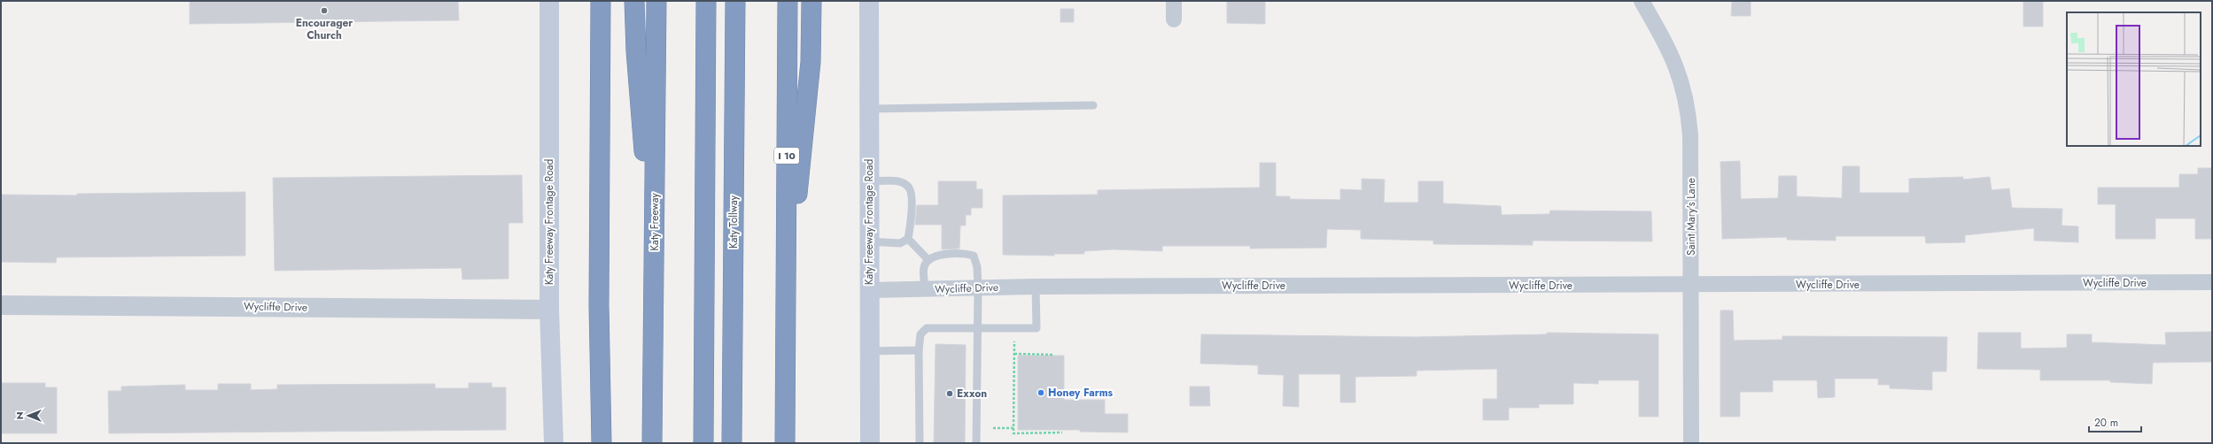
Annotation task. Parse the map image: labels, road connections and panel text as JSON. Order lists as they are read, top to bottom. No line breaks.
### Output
{"streets":{"highway":["I 10","Katy Freeway","Katy Tollway"],"main road":["Katy Freeway Frontage Road"],"street":["Saint Mary's Lane","Wycliffe Drive"]},"crossings":[["Saint Mary's Lane","Wycliffe Drive"],["Katy Freeway Frontage Road","Wycliffe Drive"]],"places":["Encourager Church","Honey Farms","Exxon"],"scale_bar":"20 m","north":"left"}
